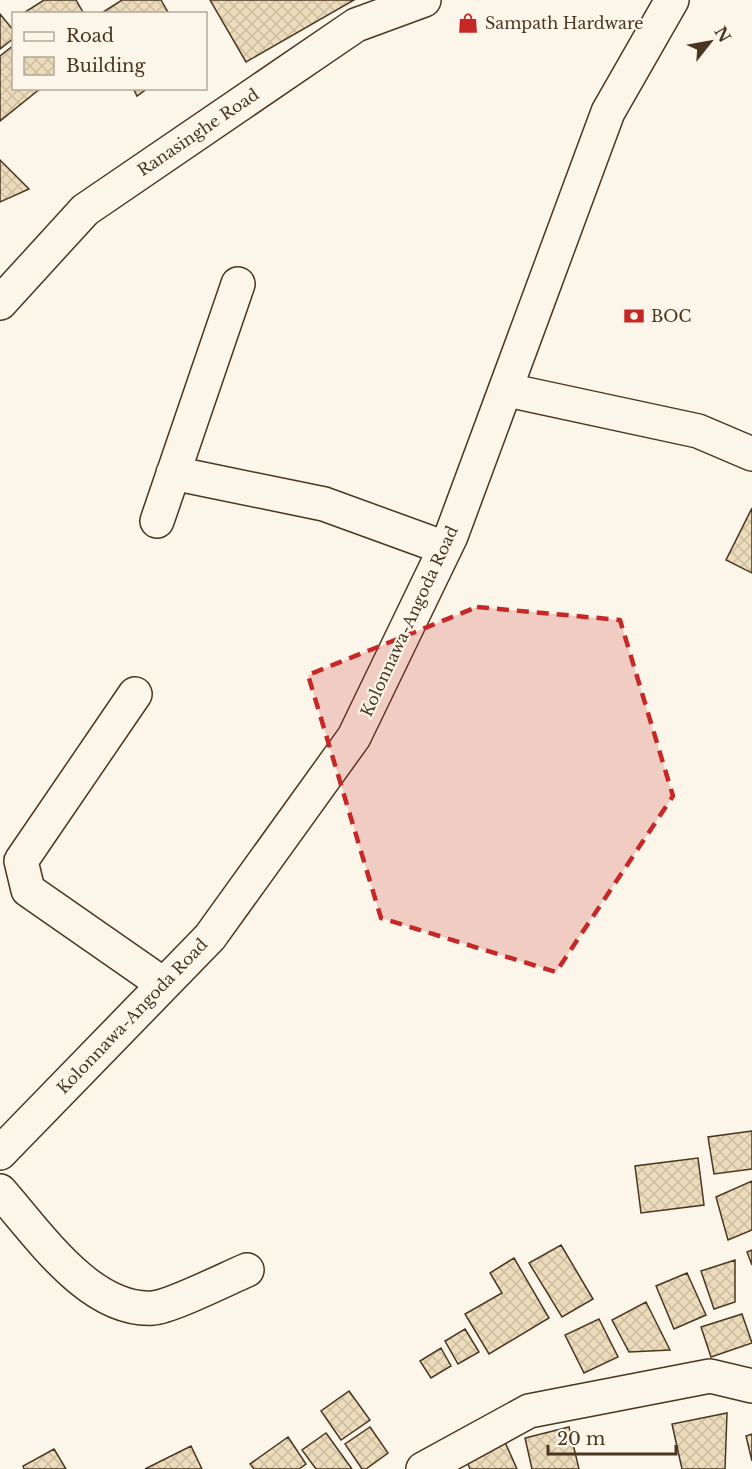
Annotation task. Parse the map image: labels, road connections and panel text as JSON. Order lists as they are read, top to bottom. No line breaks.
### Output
{"streets":{"street":["Ranasinghe Road","Kolonnawa-Angoda Road"]},"places":{"shop":["Sampath Hardware"],"bank":["BOC"]},"legend":["Road","Building"],"scale_bar":"20 m","north":"top right"}
